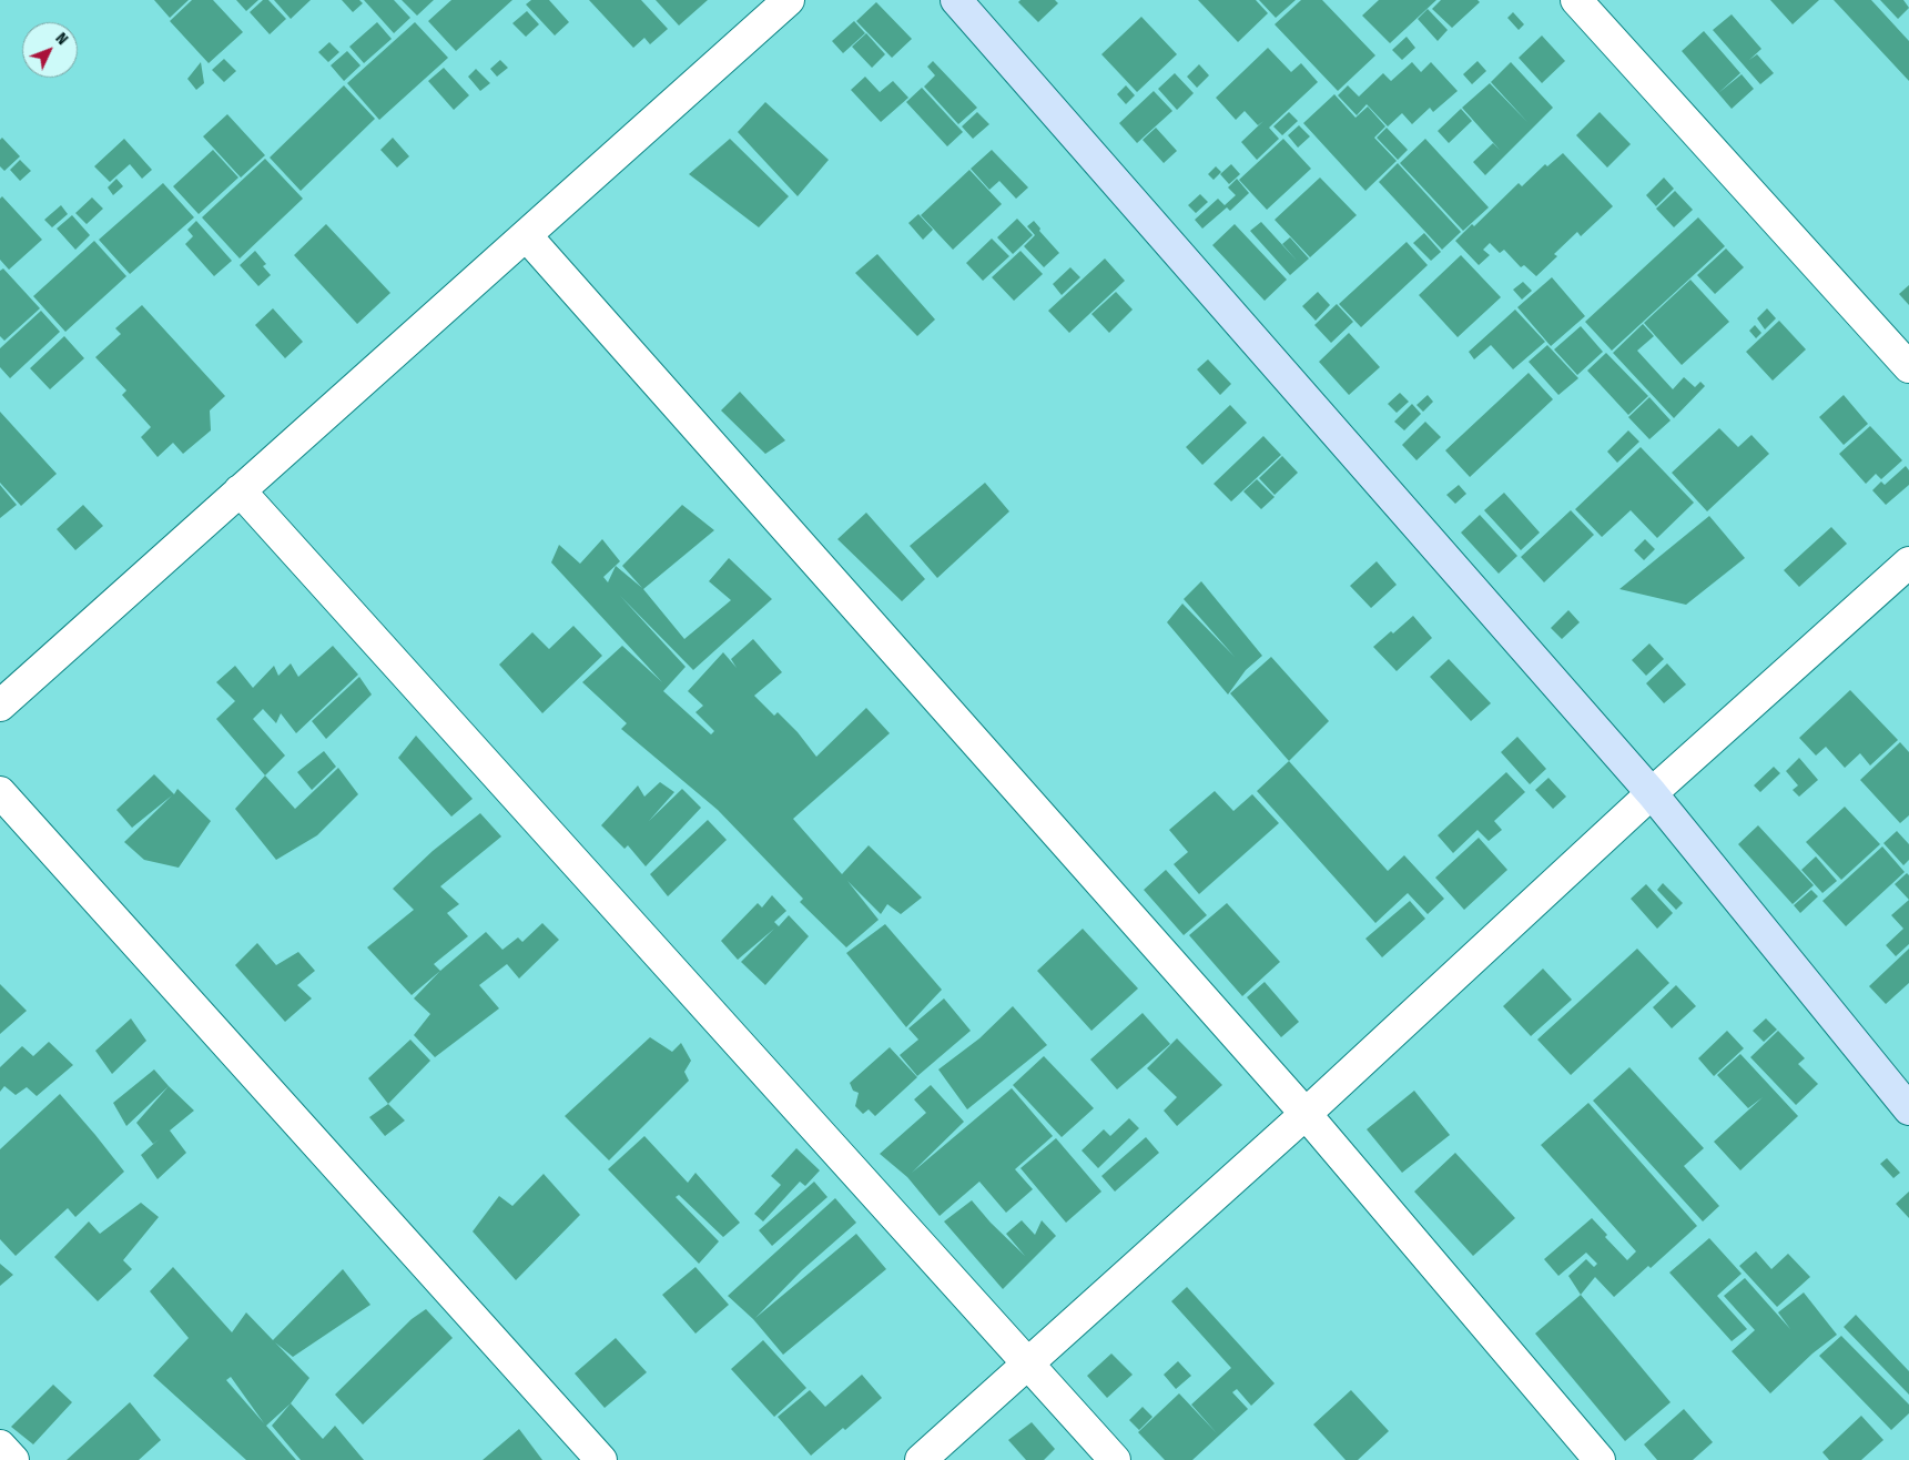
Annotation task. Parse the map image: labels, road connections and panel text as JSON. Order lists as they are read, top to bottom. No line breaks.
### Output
{"north":"top right"}
